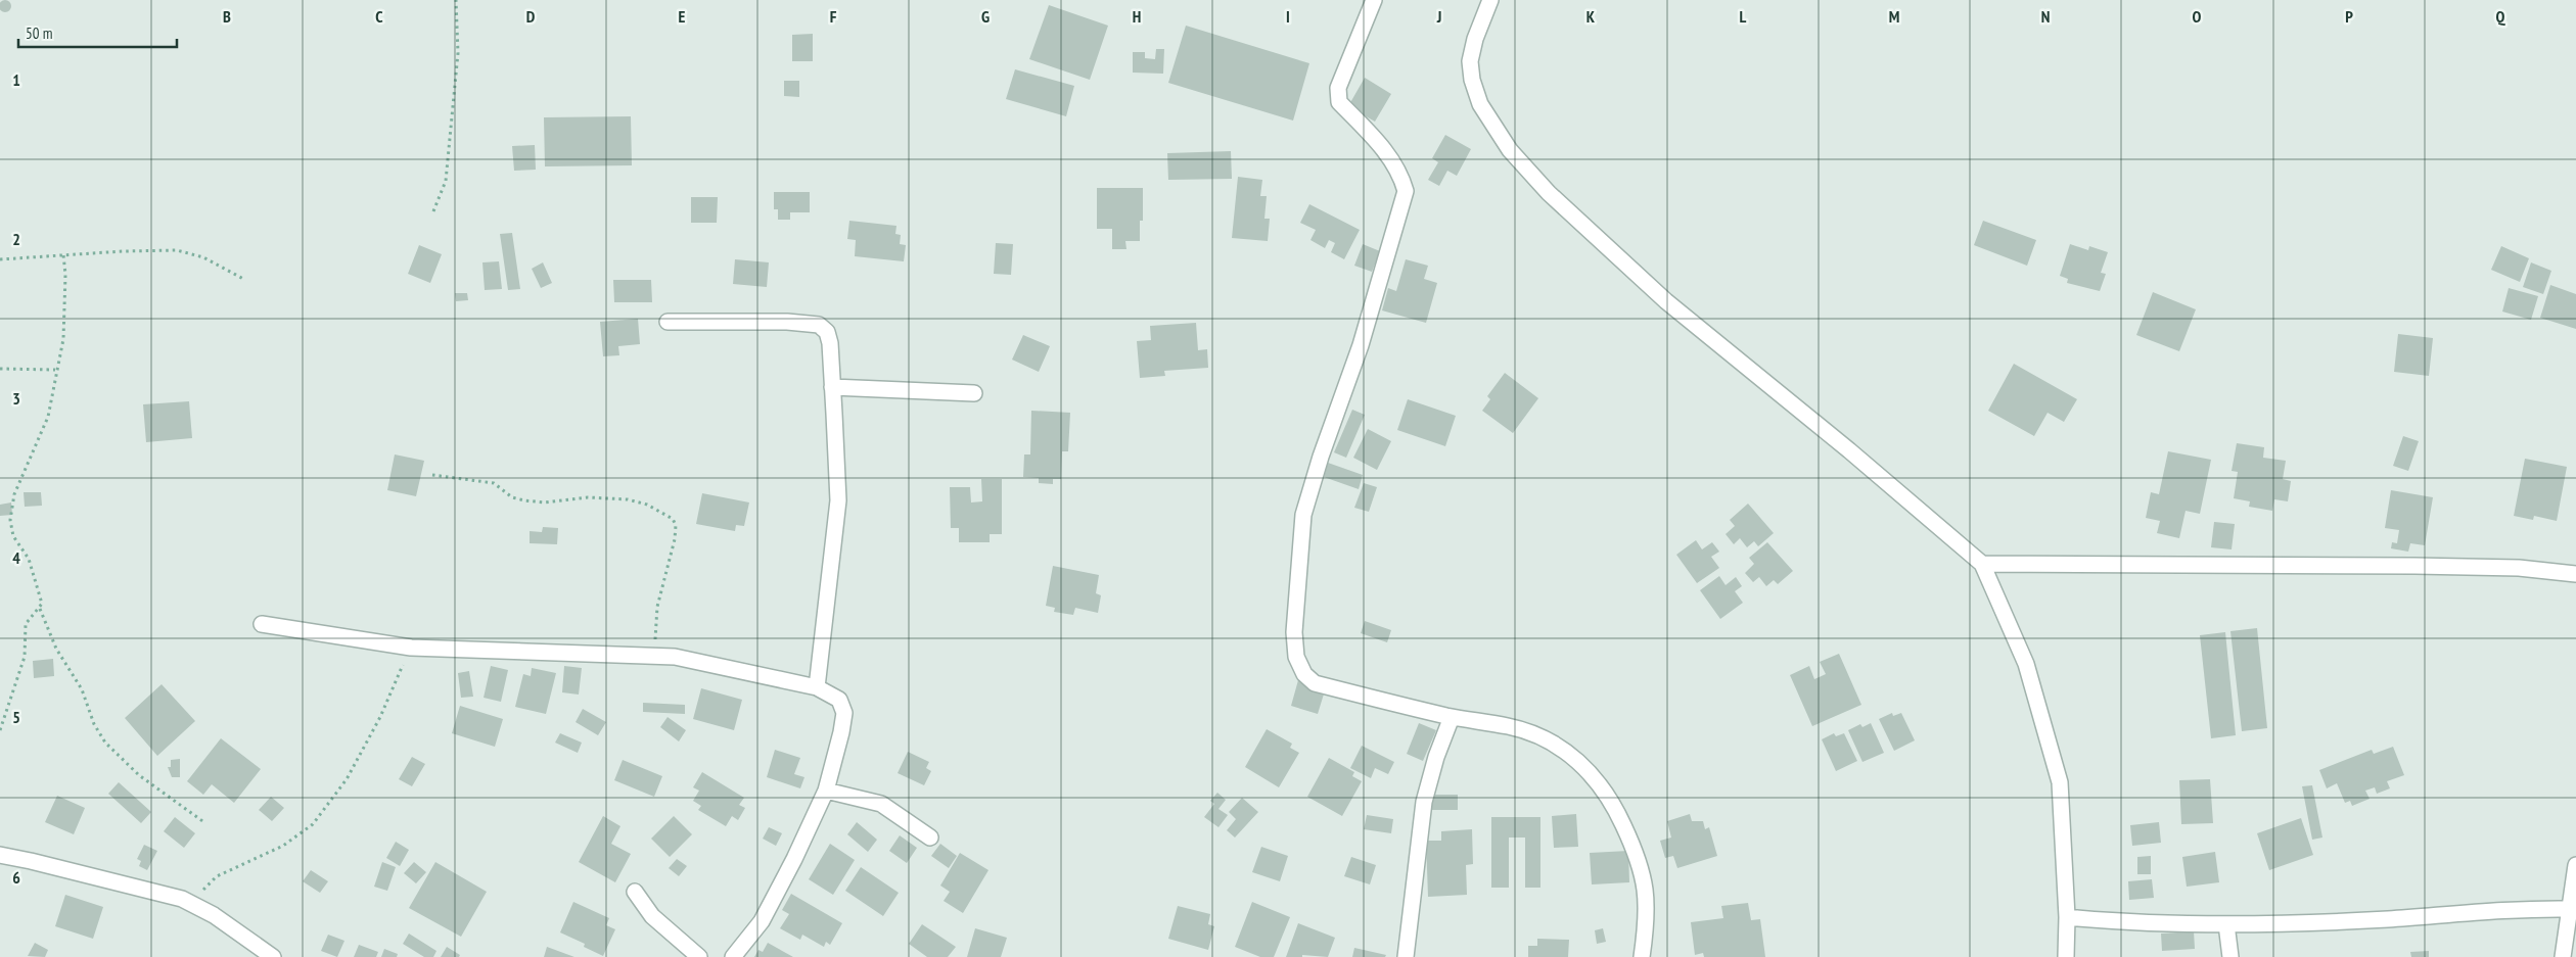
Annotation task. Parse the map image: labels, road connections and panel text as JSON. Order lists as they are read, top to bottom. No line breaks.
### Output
{"scale_bar":"50 m","grid":{"columns":["B","C","D","E","F","G","H","I","J","K","L","M","N","O","P","Q"],"rows":["1","2","3","4","5","6"]}}
